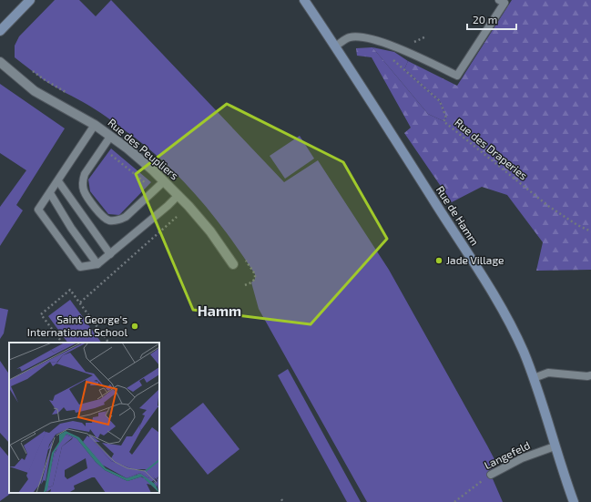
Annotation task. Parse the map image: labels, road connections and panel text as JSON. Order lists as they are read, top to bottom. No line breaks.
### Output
{"streets":{"main road":["Rue de Hamm"],"street":["Rue des Peupliers"],"lane":["Langefeld"],"path":["Rue des Draperies"]},"crossings":[["Rue de Hamm","Langefeld"]],"districts":["Hamm"],"places":["Jade Village","Saint George's International School"],"scale_bar":"20 m"}
